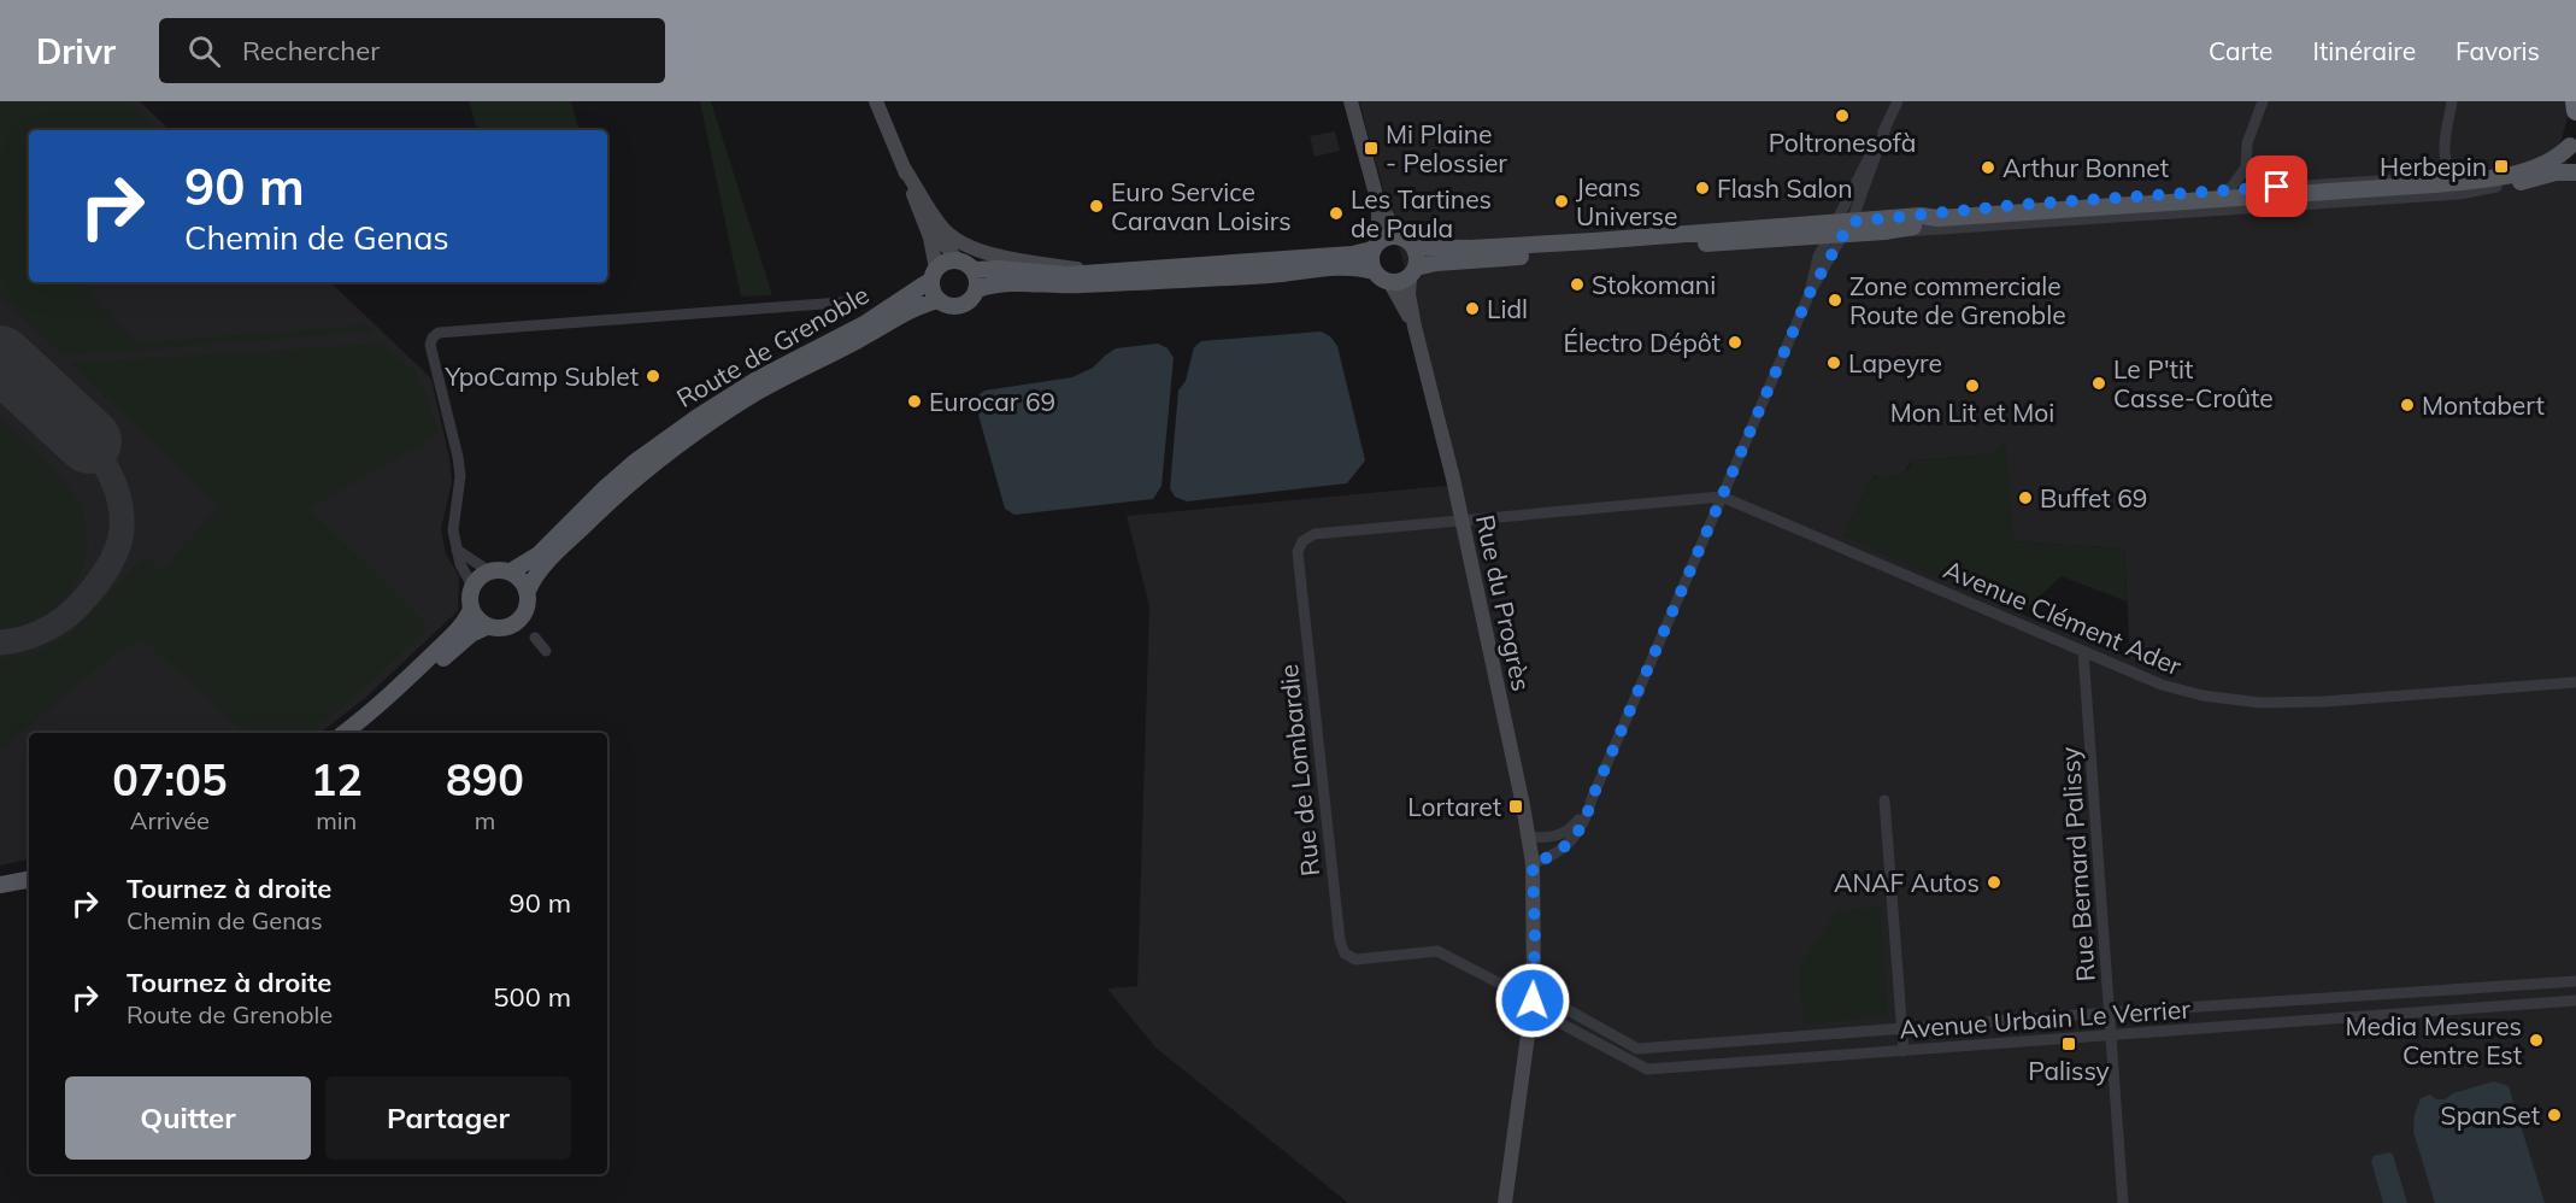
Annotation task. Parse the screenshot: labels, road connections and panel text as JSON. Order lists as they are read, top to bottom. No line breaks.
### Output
{"streets":{"main road":["Route de Grenoble","Rue du Progrès"],"street":["Avenue Clément Ader","Rue de Lombardie","Rue Bernard Palissy","Avenue Urbain Le Verrier"]},"crossings":[["Rue du Progrès","Rue de Lombardie"],["Rue du Progrès","Avenue Urbain Le Verrier"],["Avenue Clément Ader","Rue Bernard Palissy"],["Rue de Lombardie","Avenue Urbain Le Verrier"],["Rue Bernard Palissy","Avenue Urbain Le Verrier"]],"places":{"other":["Poltronesofà","Arthur Bonnet","Flash Salon","Jeans Universe","Euro Service Caravan Loisirs","Les Tartines de Paula","Stokomani","Zone commerciale Route de Grenoble","Lidl","Électro Dépôt","Lapeyre","YpoCamp Sublet","Le P'tit Casse-Croûte","Mon Lit et Moi","Eurocar 69","Montabert","Buffet 69","ANAF Autos","Media Mesures Centre Est","SpanSet"],"transit":["Mi Plaine - Pelossier","Herbepin","Lortaret","Palissy"]},"page":{"header":"Drivr","search":"Rechercher","nav":["Carte","Itinéraire","Favoris"],"turn":["90 m","Chemin de Genas"],"eta":["07:05","Arrivée","12","min","890","m"],"list":[{"name":"Tournez à droite","note":"Chemin de Genas","value":"90 m"},{"name":"Tournez à droite","note":"Route de Grenoble","value":"500 m"}],"buttons":["Quitter","Partager"]}}
